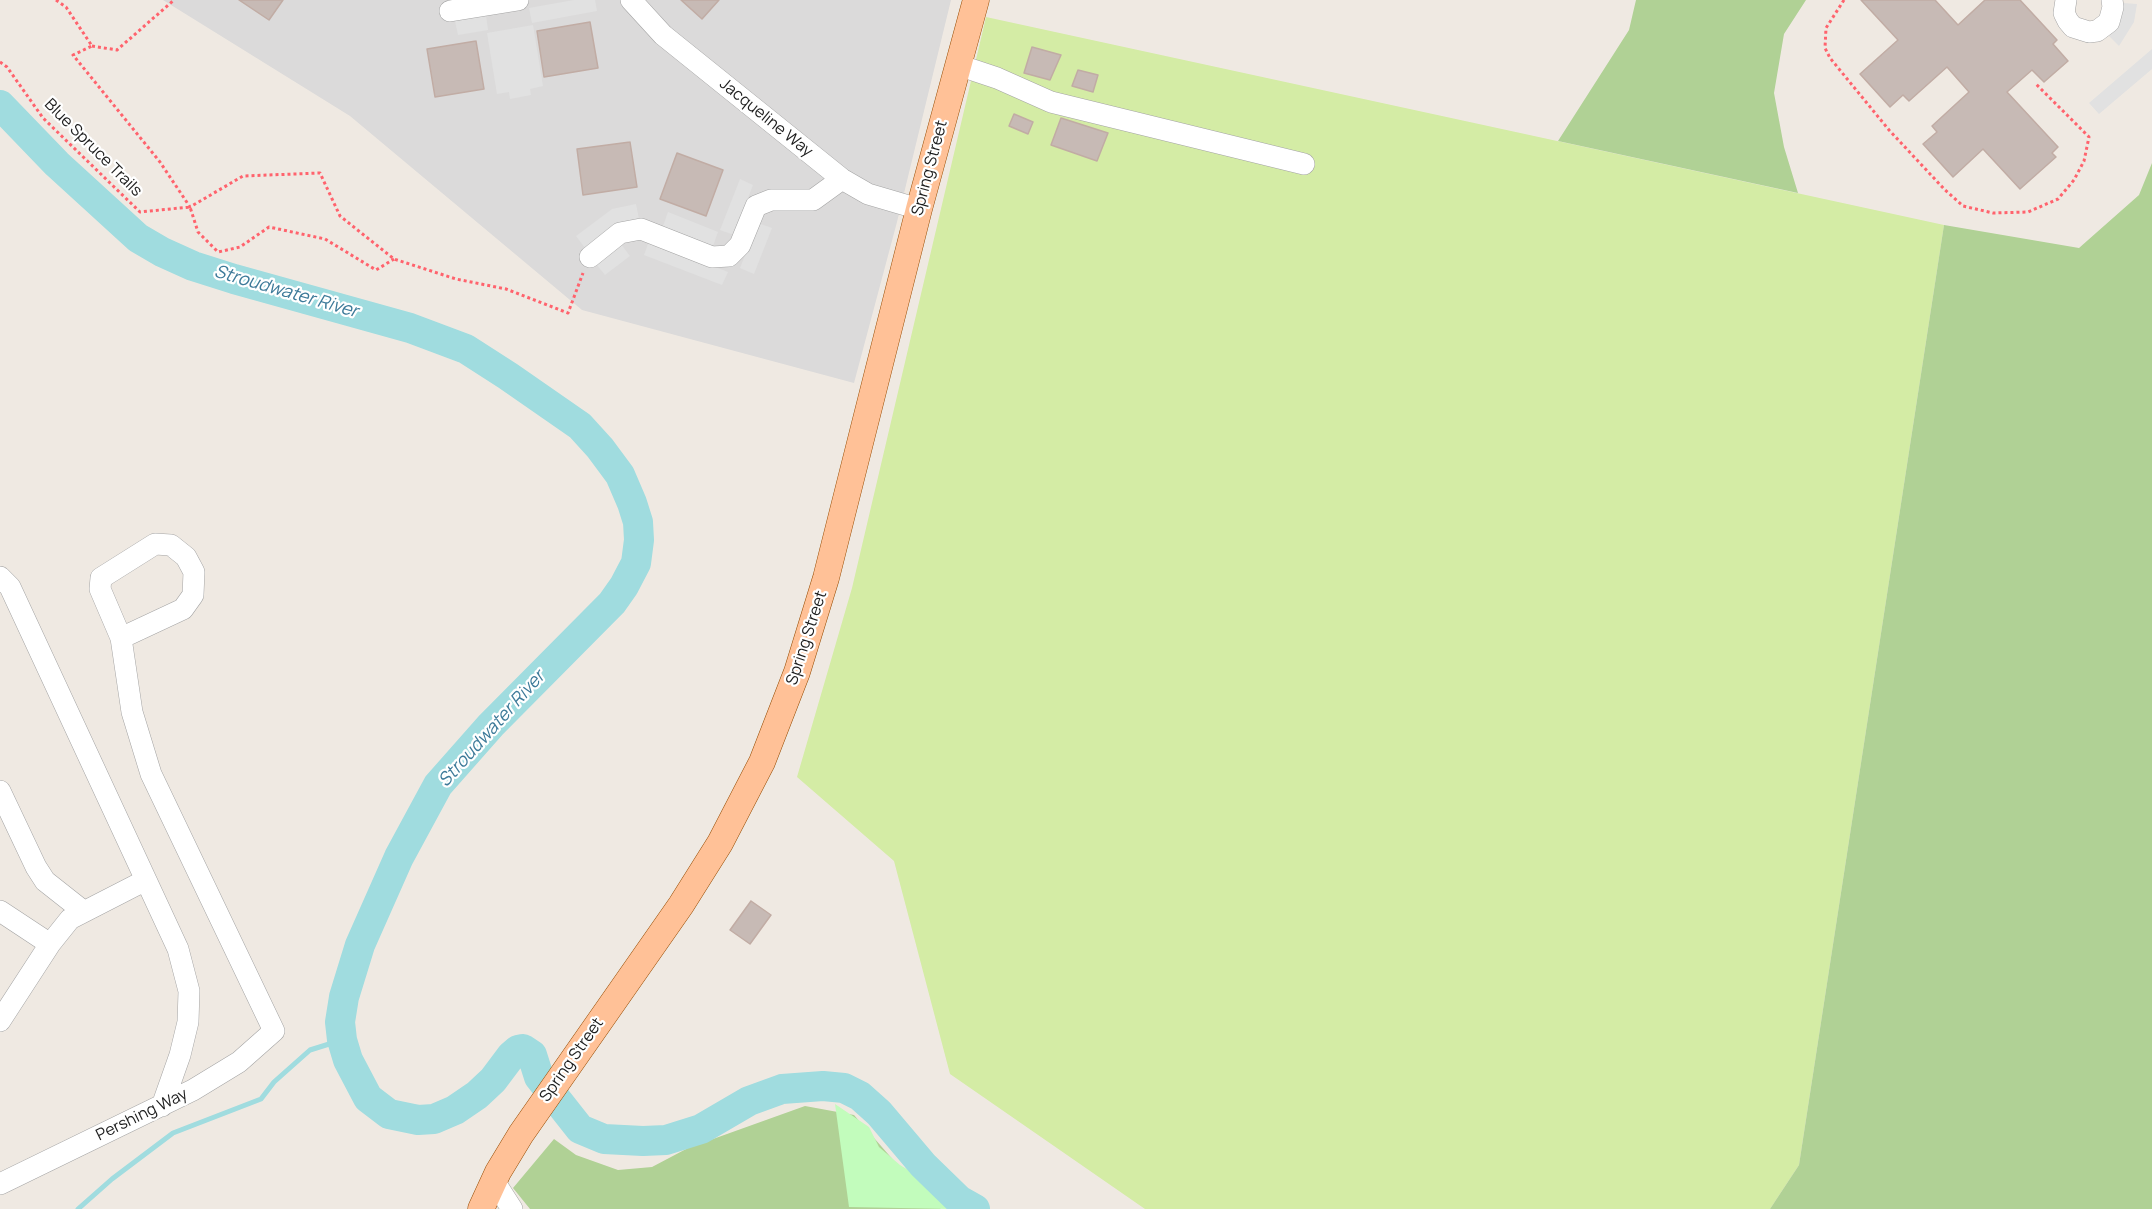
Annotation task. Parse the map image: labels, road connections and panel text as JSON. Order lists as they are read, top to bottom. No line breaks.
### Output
{"streets":{"main road":["Spring Street"],"street":["Jacqueline Way","Pershing Way"],"path":["Blue Spruce Trails"]},"crossings":[["Jacqueline Way","Spring Street"]],"water":["Stroudwater River"]}
